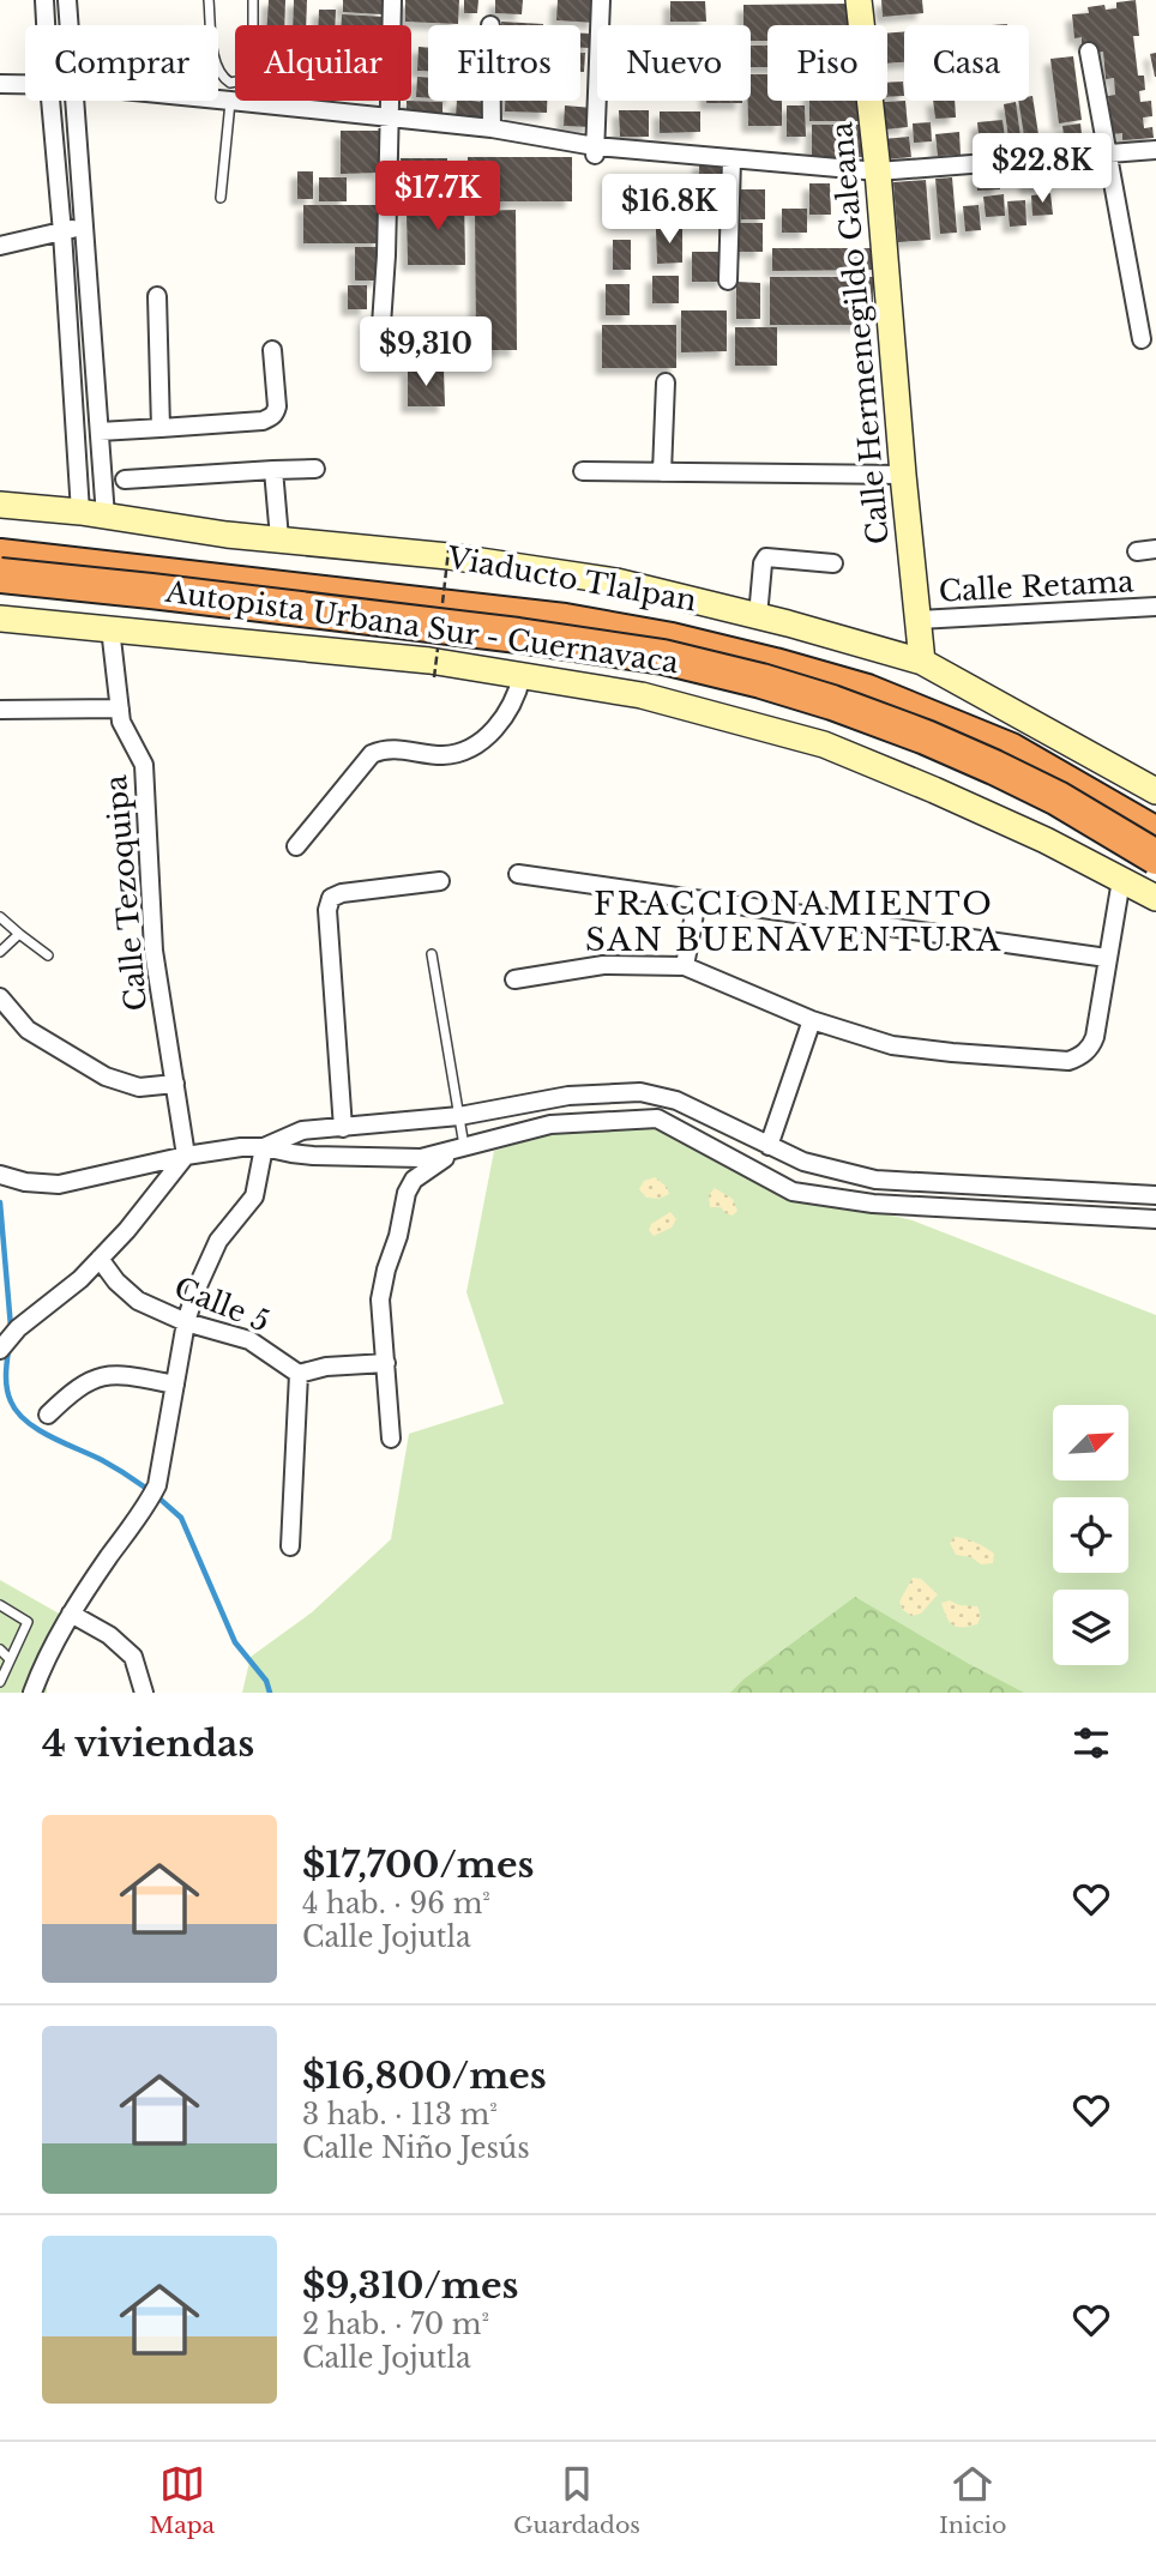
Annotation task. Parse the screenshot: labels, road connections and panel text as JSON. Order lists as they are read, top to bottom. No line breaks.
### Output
{"streets":{"highway":["Viaducto Tlalpan","Autopista Urbana Sur - Cuernavaca"],"main road":["Calle Hermenegildo Galeana"],"street":["Calle Retama","Calle Tezoquipa","Calle 5"]},"crossings":[["Calle Hermenegildo Galeana","Viaducto Tlalpan"],["Calle Hermenegildo Galeana","Calle Retama"],["Viaducto Tlalpan","Autopista Urbana Sur - Cuernavaca"]],"districts":["FRACCIONAMIENTO SAN BUENAVENTURA"],"north":"top right","page":{"chip":["Comprar","Alquilar","Filtros","Nuevo","Piso","Casa"],"price":["$22.8K","$17.7K","$16.8K","$9,310"],"heading":"4 viviendas","list":[{"name":"$17,700/mes","note":"4 hab. · 96 m² · Calle Jojutla"},{"name":"$16,800/mes","note":"3 hab. · 113 m² · Calle Niño Jesús"},{"name":"$9,310/mes","note":"2 hab. · 70 m² · Calle Jojutla"}],"tabs":["Mapa","Guardados","Inicio"]}}
